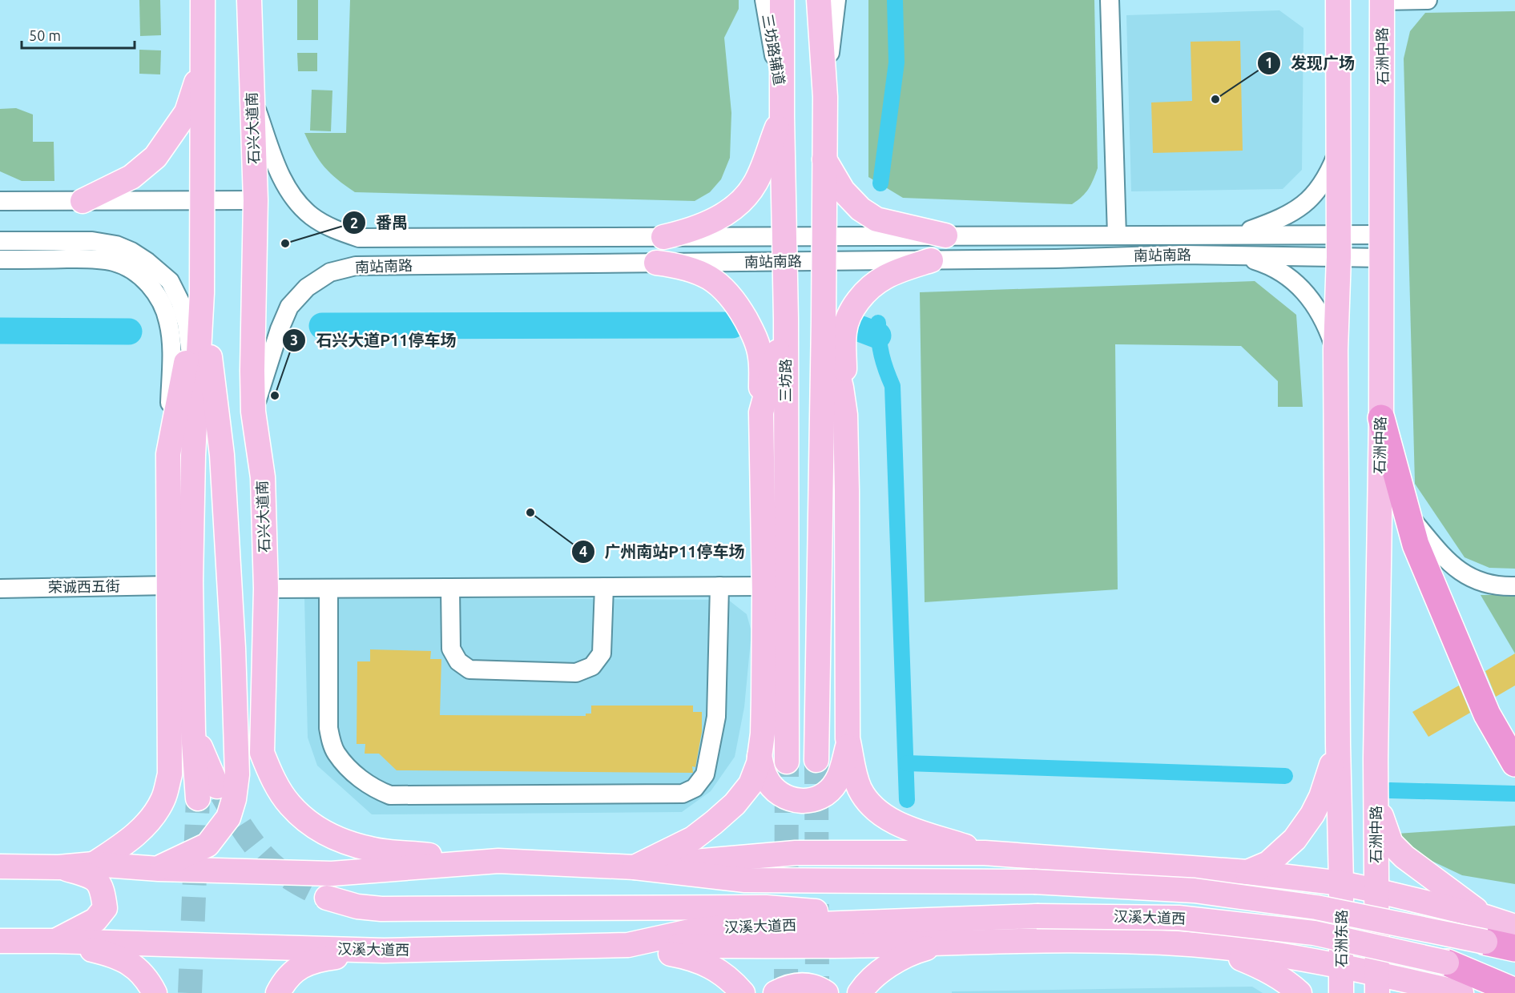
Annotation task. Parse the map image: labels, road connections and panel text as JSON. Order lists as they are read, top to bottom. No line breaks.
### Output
{"streets":{"main road":["石洲中路","石兴大道南","三坊路","汉溪大道西","石洲东路"],"street":["三坊路辅道","南站南路","荣诚西五街"]},"crossings":[["三坊路辅道","三坊路"],["石洲中路","南站南路"],["石兴大道南","南站南路"],["石兴大道南","汉溪大道西"],["南站南路","三坊路"]],"places":["发现广场","番禺","石兴大道P11停车场","广州南站P11停车场"],"scale_bar":"50 m"}
